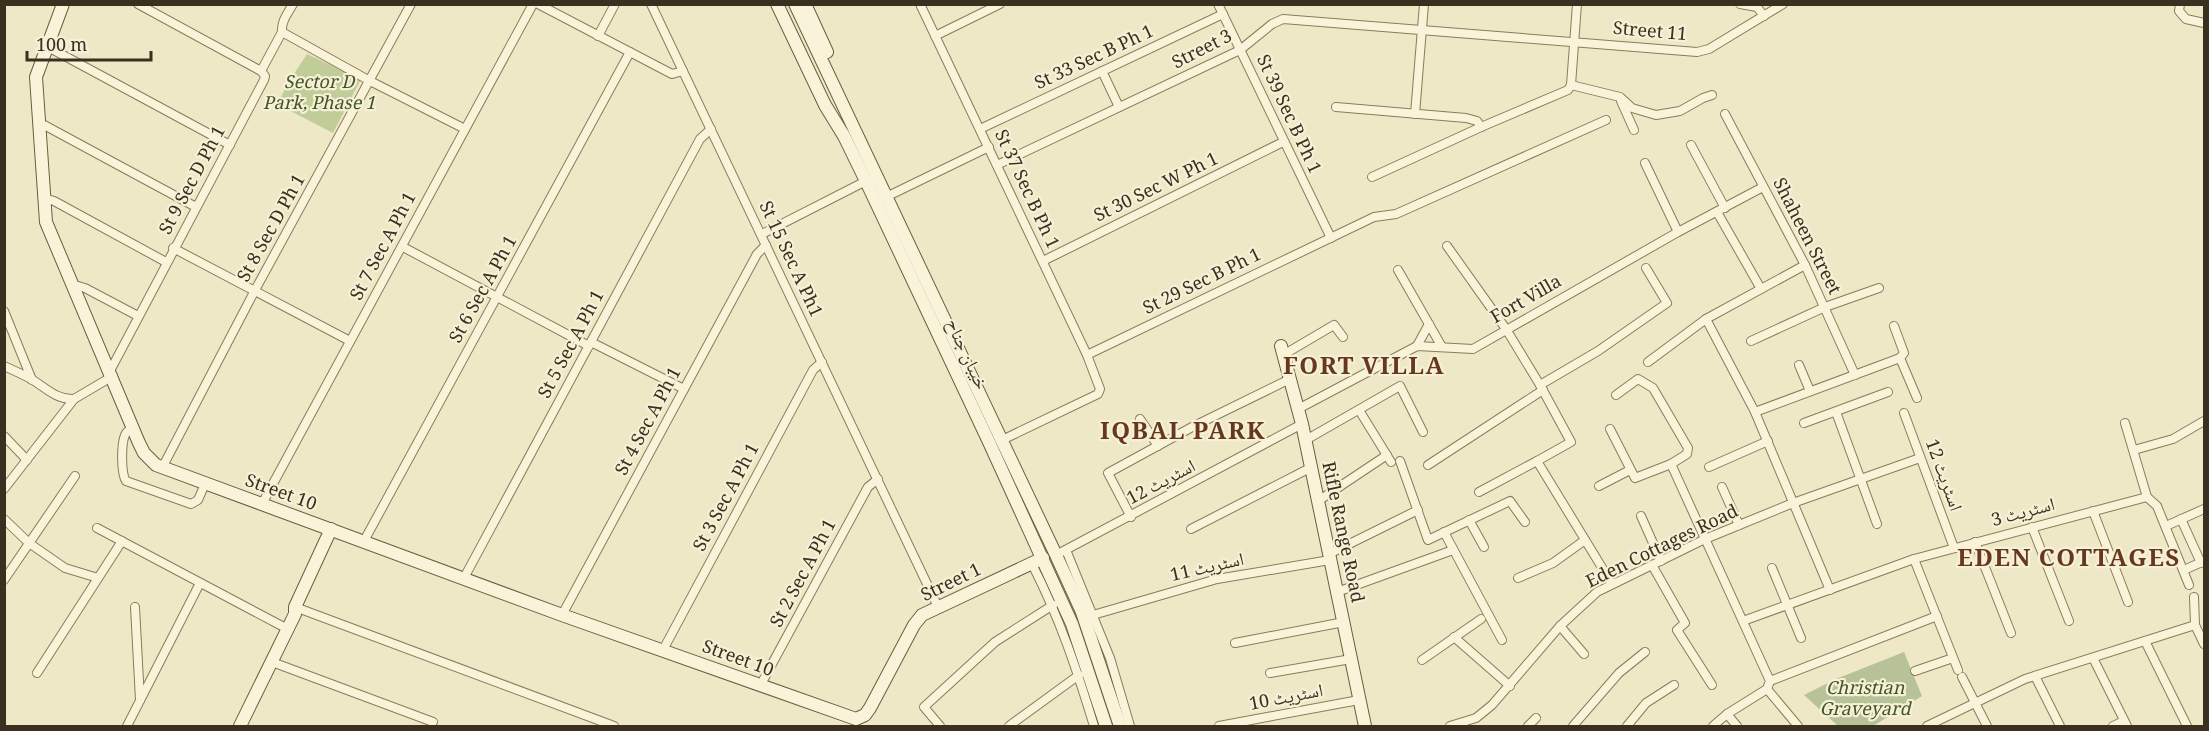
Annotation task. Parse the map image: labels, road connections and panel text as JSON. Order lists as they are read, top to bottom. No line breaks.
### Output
{"streets":{"street":["Street 11","Street 3","St 33 Sec B Ph 1","St 39 Sec B Ph 1","St 9 Sec D Ph 1","St 30 Sec W Ph 1","St 37 Sec B Ph 1","St 8 Sec D Ph 1","Shaheen Street","St 7 Sec A Ph 1","St 15 Sec A Ph1","St 29 Sec B Ph 1","St 6 Sec A Ph 1","Fort Villa","St 5 Sec A Ph 1","خیبان جناح","St 4 Sec A Ph 1","اسٹریٹ 12","Street 10","St 3 Sec A Ph 1","اسٹریٹ 3","Rifle Range Road","Eden Cottages Road","اسٹریٹ 11","St 2 Sec A Ph 1","Street 1","اسٹریٹ 10"]},"crossings":[["Street 11","Street 3"],["Street 3","St 39 Sec B Ph 1"],["Street 3","St 37 Sec B Ph 1"],["St 33 Sec B Ph 1","St 39 Sec B Ph 1"],["St 33 Sec B Ph 1","St 37 Sec B Ph 1"],["St 39 Sec B Ph 1","St 30 Sec W Ph 1"],["St 39 Sec B Ph 1","St 29 Sec B Ph 1"],["St 9 Sec D Ph 1","Street 10"],["St 30 Sec W Ph 1","St 37 Sec B Ph 1"],["St 37 Sec B Ph 1","St 29 Sec B Ph 1"],["St 37 Sec B Ph 1","خیبان جناح"],["St 8 Sec D Ph 1","Street 10"],["Shaheen Street","Fort Villa"],["St 7 Sec A Ph 1","Street 10"],["St 15 Sec A Ph1","St 5 Sec A Ph 1"],["St 15 Sec A Ph1","St 4 Sec A Ph 1"],["St 15 Sec A Ph1","St 3 Sec A Ph 1"],["St 15 Sec A Ph1","St 2 Sec A Ph 1"],["St 15 Sec A Ph1","Street 1"],["St 6 Sec A Ph 1","Street 10"],["St 5 Sec A Ph 1","Street 10"],["خیبان جناح","اسٹریٹ 12"],["خیبان جناح","Street 1"],["St 4 Sec A Ph 1","Street 10"],["اسٹریٹ 12","اسٹریٹ 3"],["اسٹریٹ 12","Rifle Range Road"],["اسٹریٹ 12","Eden Cottages Road"],["Street 10","St 3 Sec A Ph 1"],["Street 10","St 2 Sec A Ph 1"],["Street 10","Street 1"],["Rifle Range Road","اسٹریٹ 11"],["Rifle Range Road","اسٹریٹ 10"]],"districts":["FORT VILLA","IQBAL PARK","EDEN COTTAGES"],"parks":["Sector D Park, Phase 1","Christian Graveyard"],"scale_bar":"100 m"}
